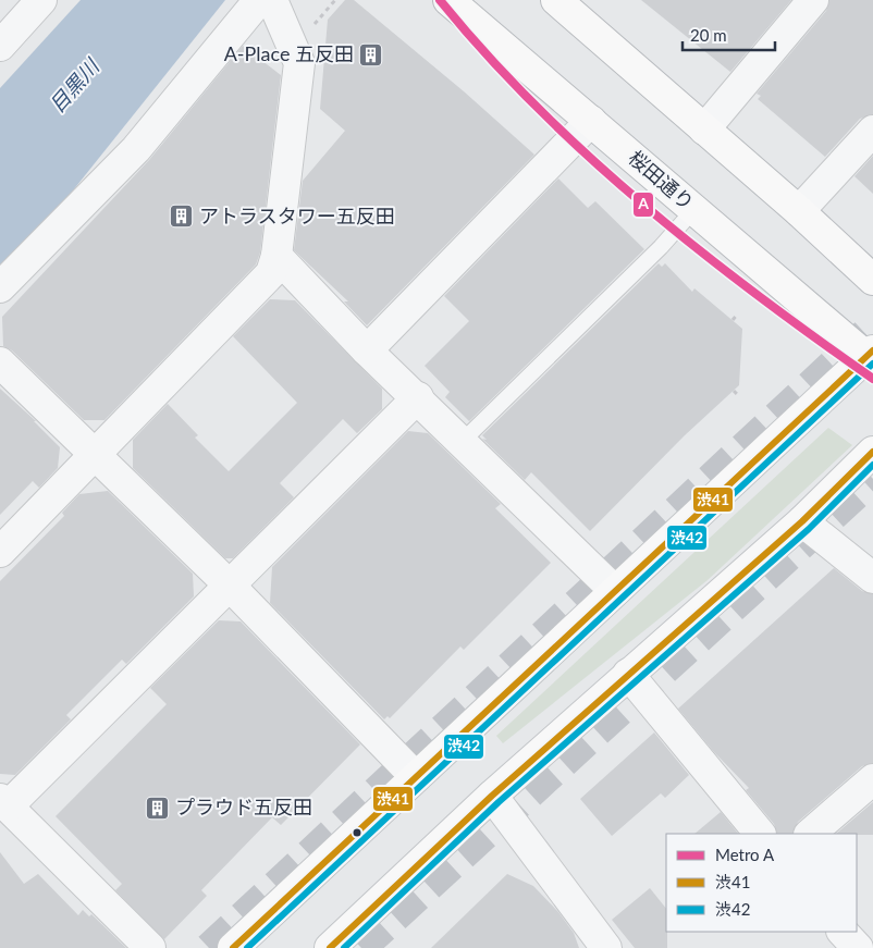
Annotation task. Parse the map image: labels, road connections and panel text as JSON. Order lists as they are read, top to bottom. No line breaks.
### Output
{"streets":{"main road":["桜田通り"]},"water":["目黒川"],"places":{"building":["A-Place 五反田","アトラスタワー五反田","プラウド五反田"]},"lines":["metro line A","transit line 渋41","transit line 渋42"],"legend":["Metro A","渋41","渋42"],"scale_bar":"20 m"}
